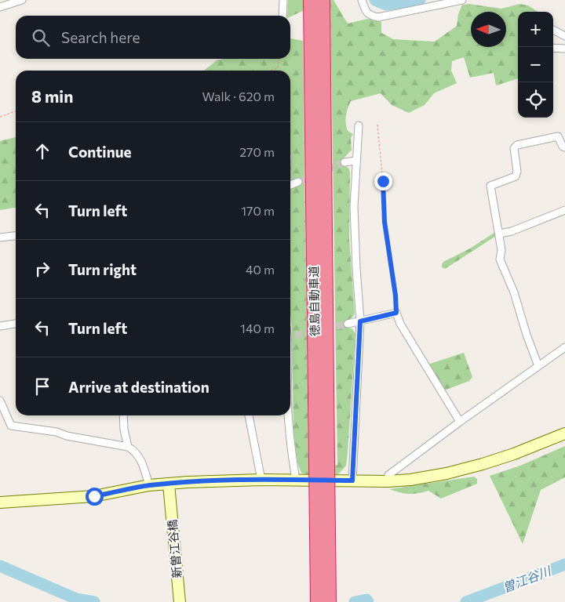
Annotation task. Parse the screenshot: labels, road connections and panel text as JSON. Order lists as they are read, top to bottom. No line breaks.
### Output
{"streets":{"highway":["徳島自動車道"],"street":["新曽江谷橋"]},"water":["曽江谷川"],"north":"left","page":{"map_buttons":["+","−"],"search":"Search here","heading":["8 min","Walk · 620 m"],"list":[["Continue","270 m"],["Turn left","170 m"],["Turn right","40 m"],["Turn left","140 m"],"Arrive at destination"]}}
